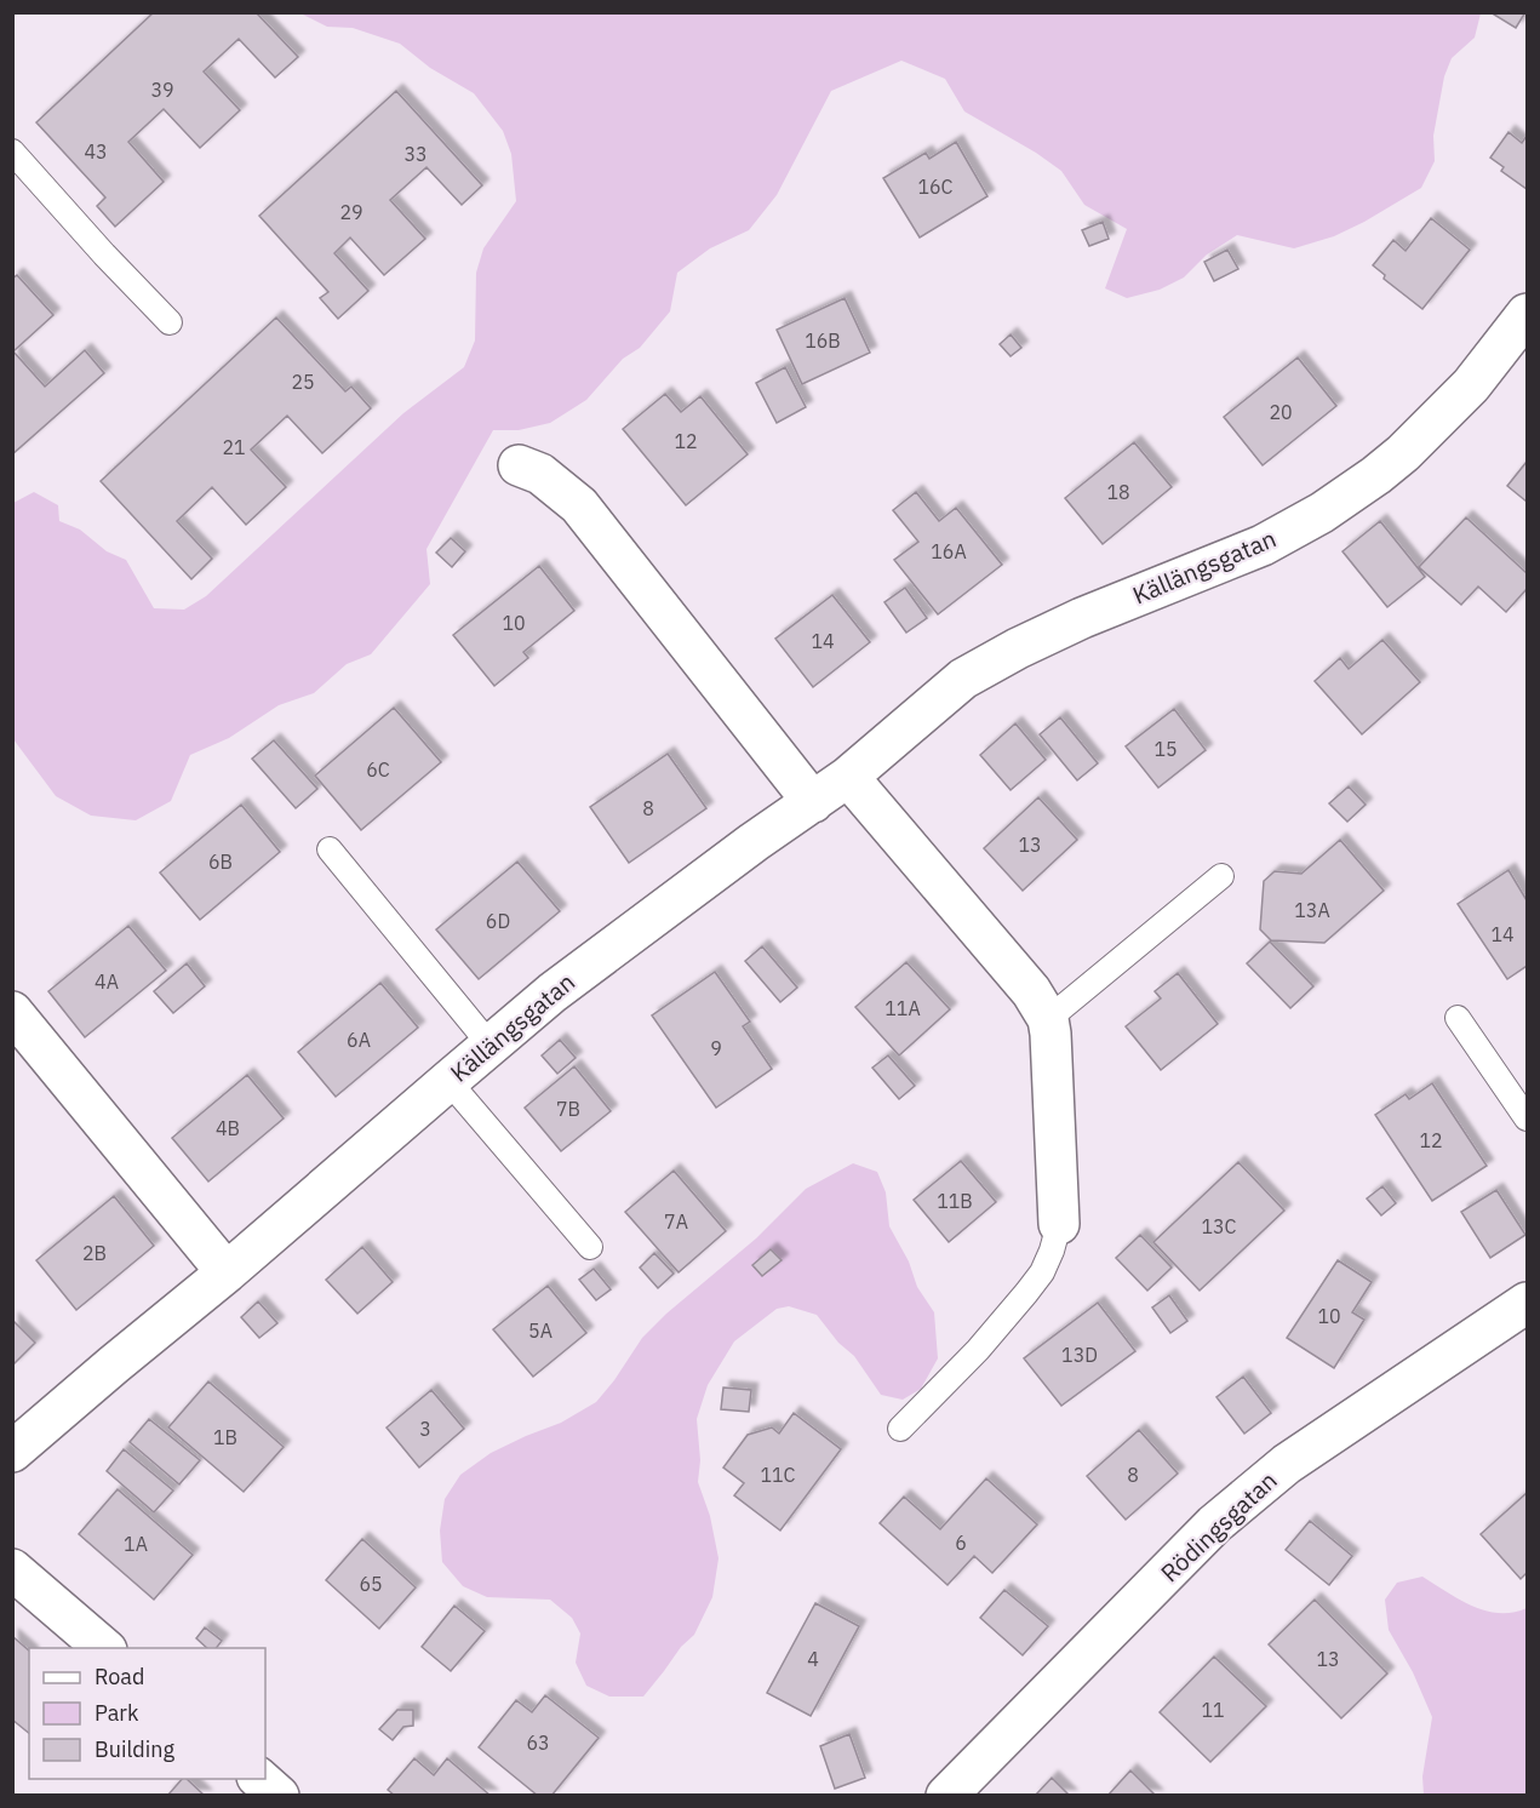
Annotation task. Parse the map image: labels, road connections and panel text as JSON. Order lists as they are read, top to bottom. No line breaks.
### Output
{"streets":{"street":["Källängsgatan","Rödingsgatan"]},"house_numbers":["39","43","33","16C","29","16B","25","20","12","21","18","16A","10","14","15","6C","8","13","6B","13A","6D","14","4A","11A","6A","9","7B","4B","12","11B","7A","13C","2B","10","5A","13D","3","1B","11C","8","6","1A","65","4","13","11","63"],"legend":["Road","Park","Building"]}
